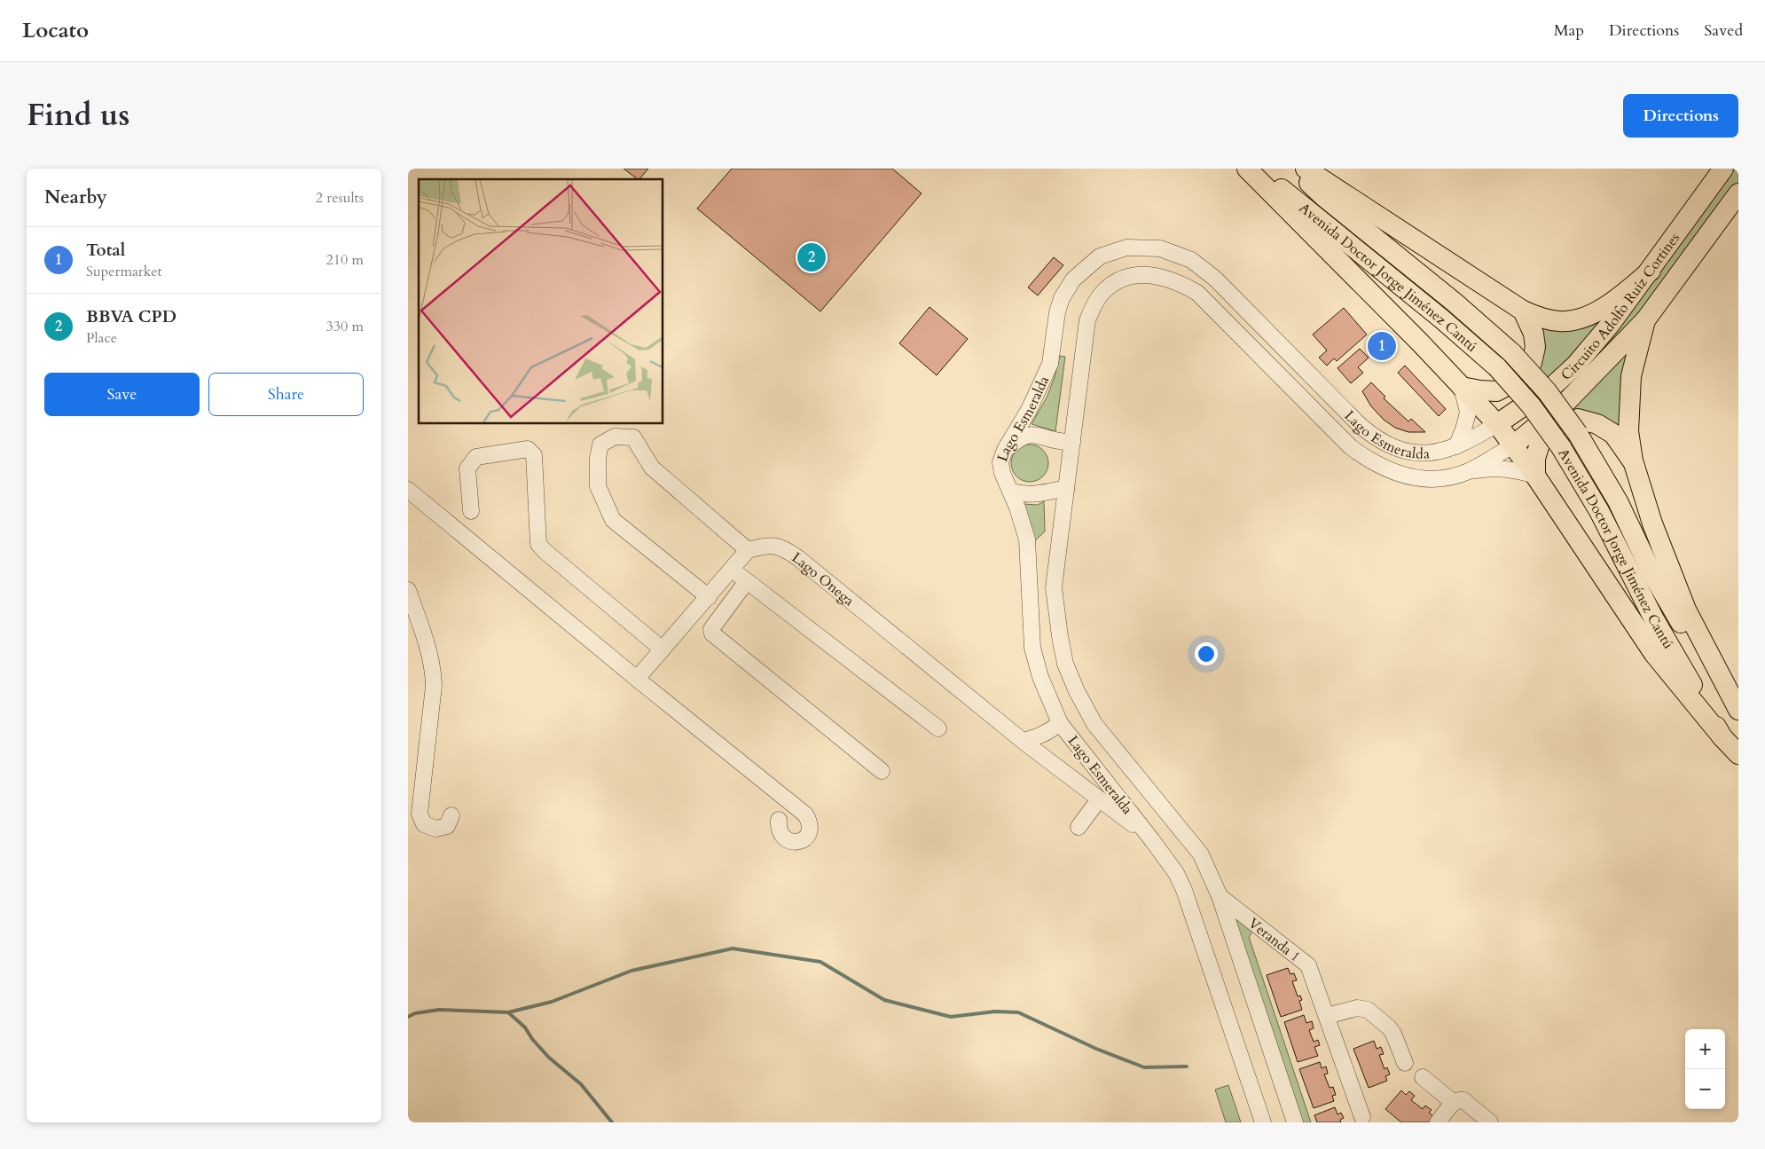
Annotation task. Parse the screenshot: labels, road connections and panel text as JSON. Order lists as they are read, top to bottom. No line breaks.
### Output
{"streets":{"main road":["Avenida Doctor Jorge Jiménez Cantú","Circuito Adolfo Ruíz Cortines"],"street":["Lago Esmeralda","Lago Onega","Veranda 1"]},"crossings":[["Circuito Adolfo Ruíz Cortines","Lago Esmeralda"],["Lago Esmeralda","Lago Onega"],["Lago Esmeralda","Veranda 1"]],"page":{"header":"Locato","nav":["Map","Directions","Saved"],"title":"Find us","buttons":["Directions",["Save","Share"]],"heading":["Nearby","2 results"],"list":[{"mark":"1","name":"Total","note":"Supermarket","value":"210 m"},{"mark":"2","name":"BBVA CPD","note":"Place","value":"330 m"}],"pins":["2","1"],"map_buttons":["+","−"]}}
